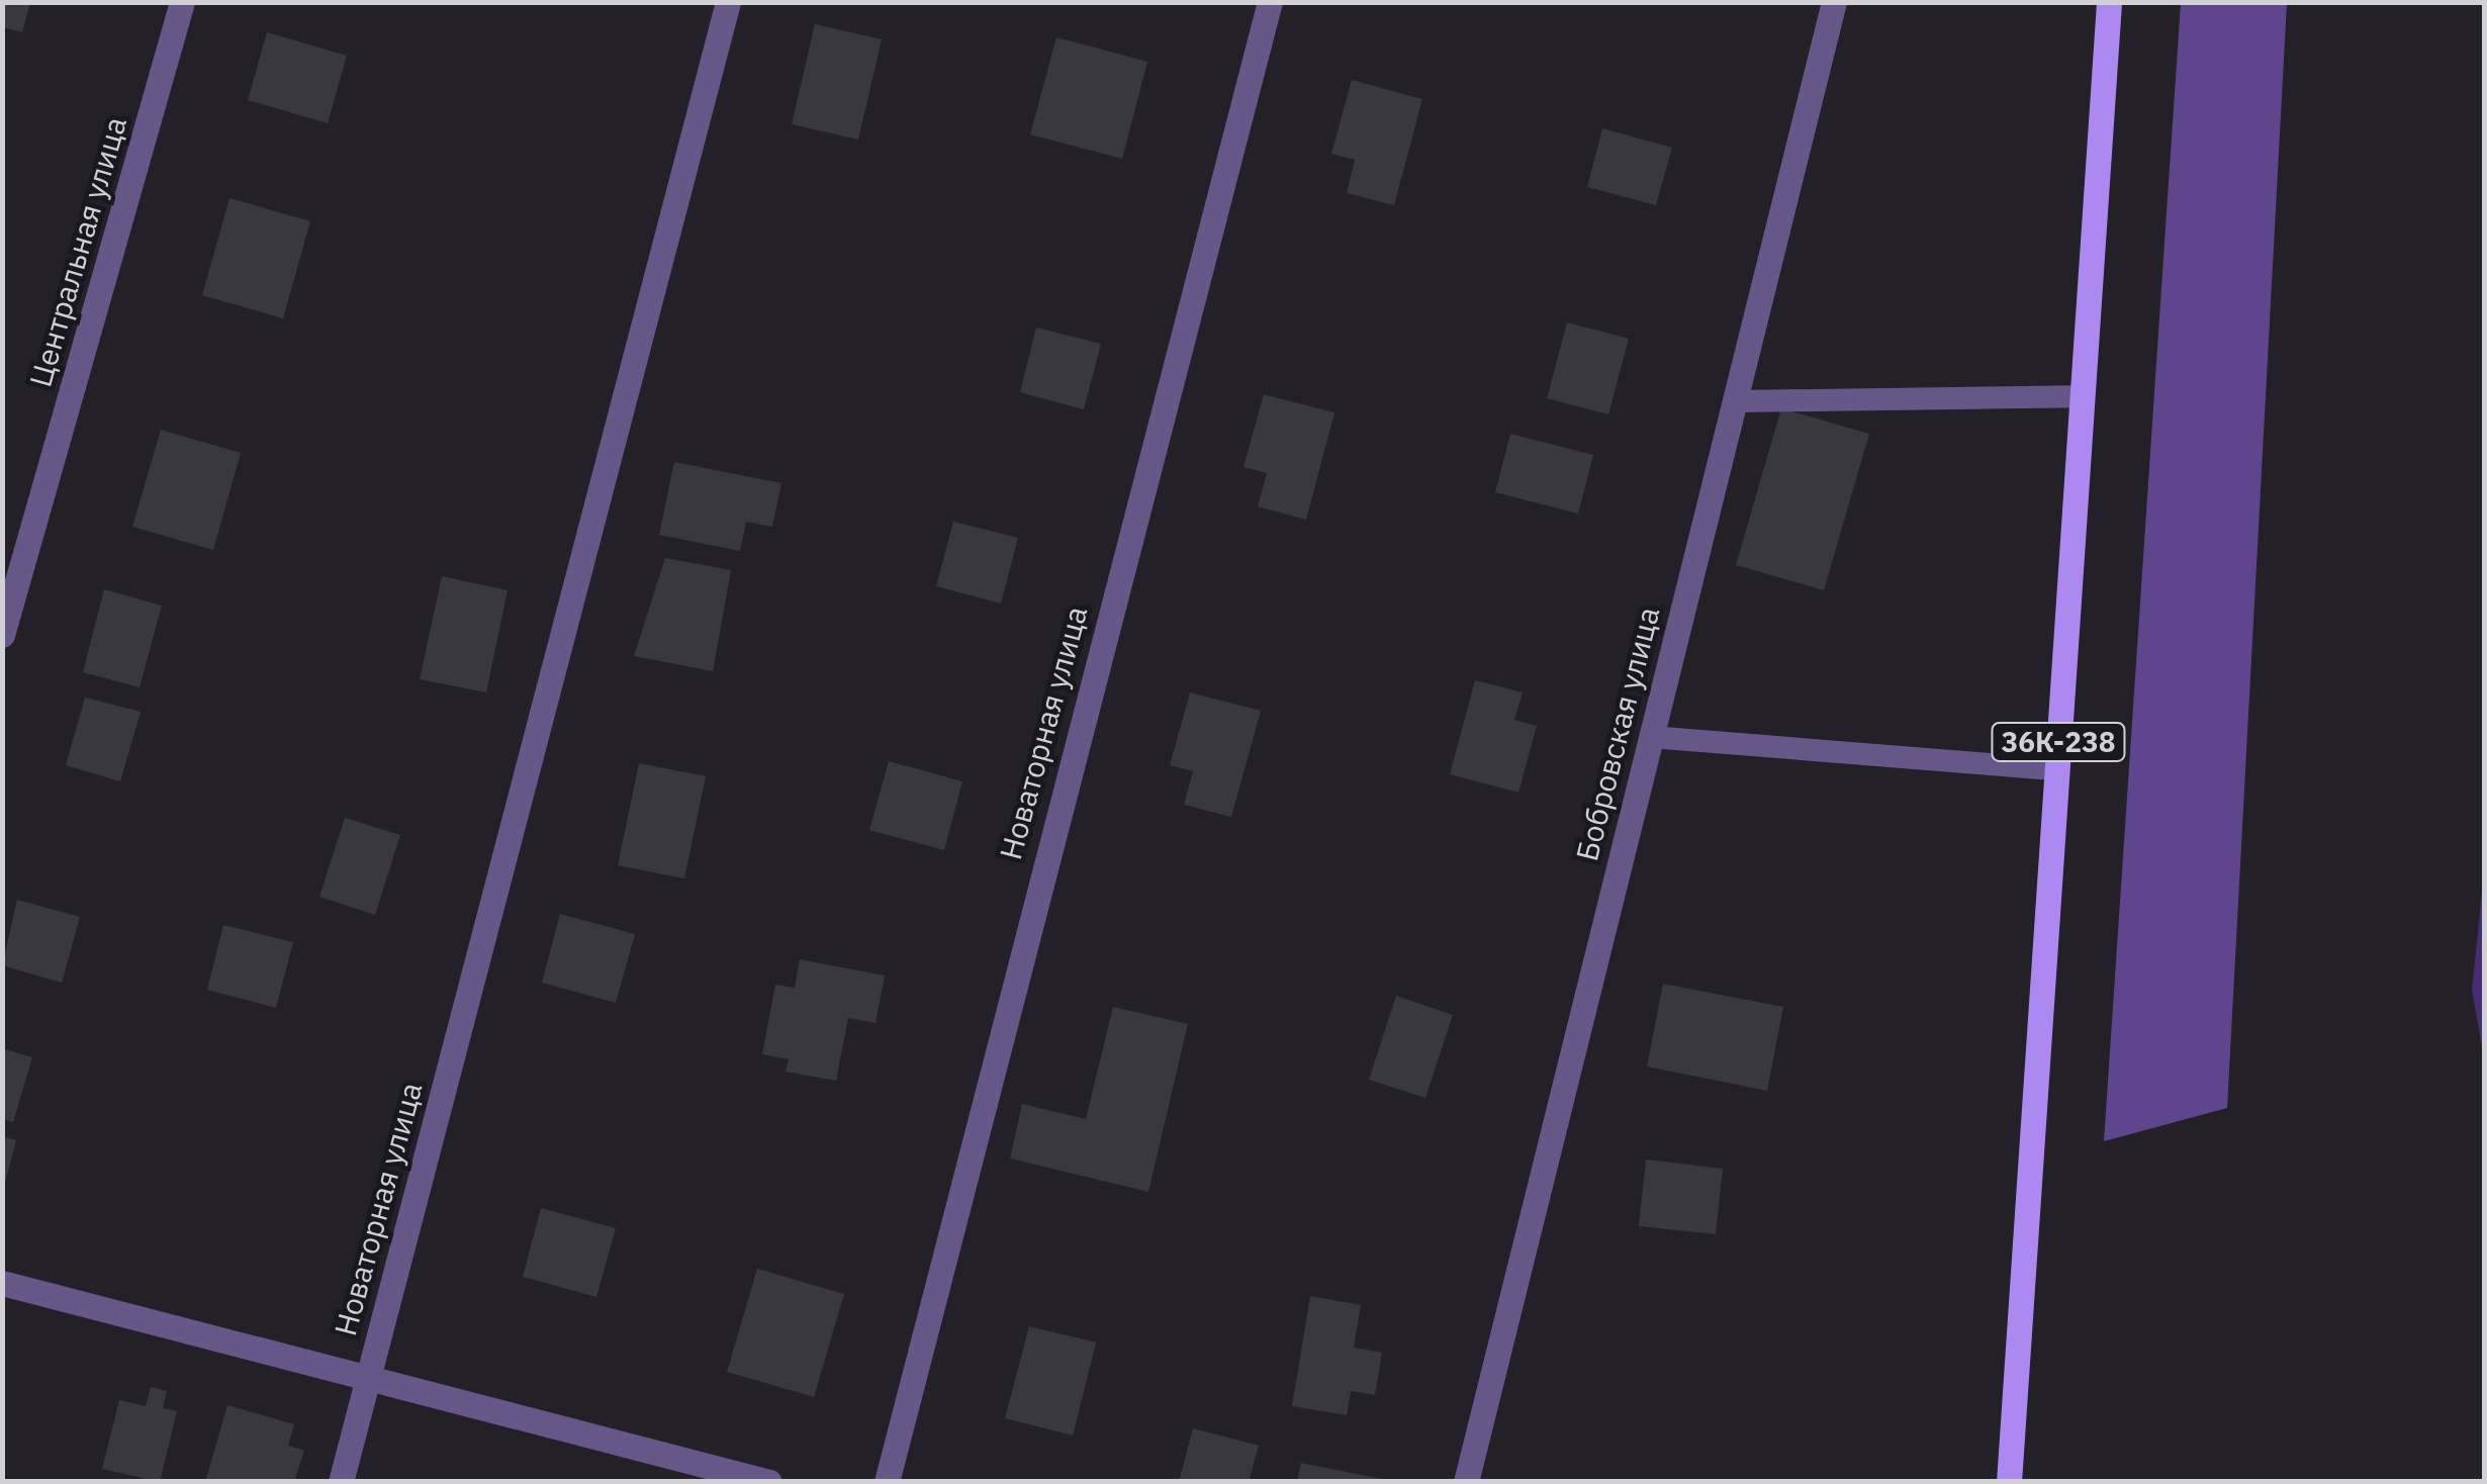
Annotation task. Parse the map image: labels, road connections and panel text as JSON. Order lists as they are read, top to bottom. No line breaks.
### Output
{"streets":{"main road":["36К-238"],"street":["Центральная улица","Новаторная улица","Бобровская улица"]}}
